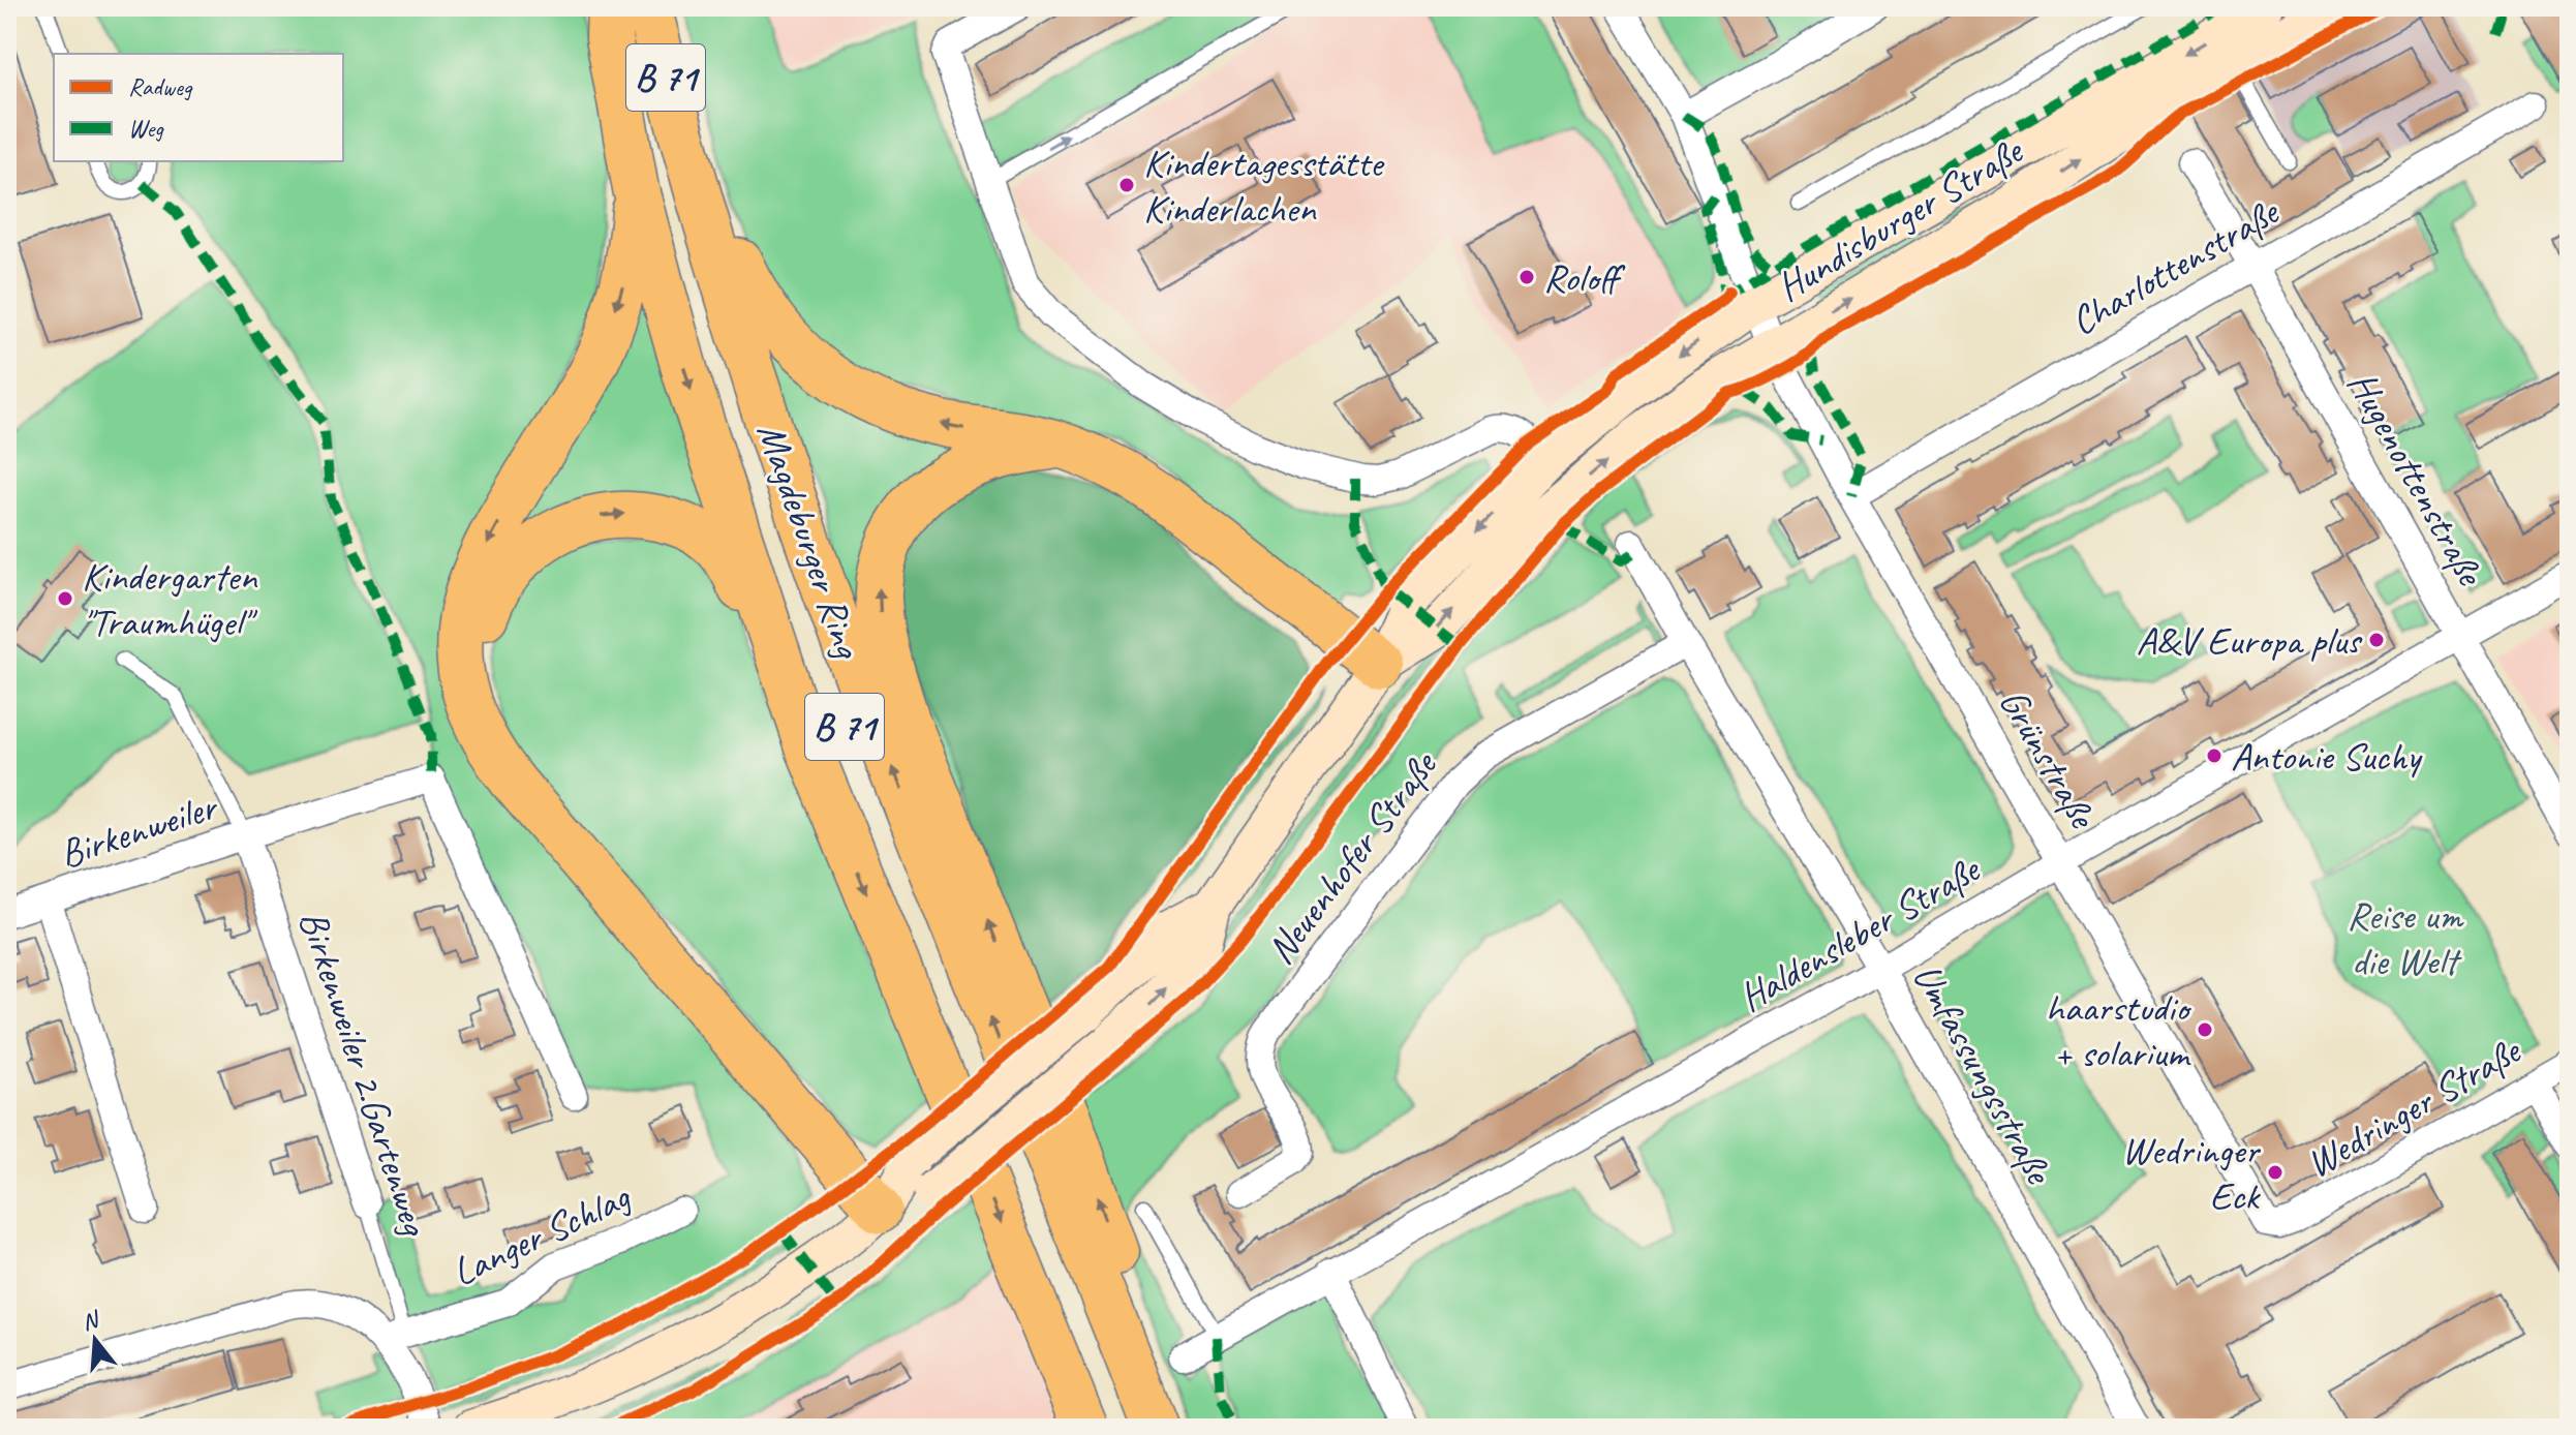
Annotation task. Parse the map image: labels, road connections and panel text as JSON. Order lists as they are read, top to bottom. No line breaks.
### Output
{"streets":{"highway":["B 71","Magdeburger Ring"],"main road":["Hundisburger Straße"],"street":["Charlottenstraße","Hugenottenstraße","Grünstraße","Birkenweiler","Neuenhofer Straße","Haldensleber Straße","Birkenweiler 2.Gartenweg","Umfassungsstraße","Wedringer Straße","Langer Schlag"]},"crossings":[["Hundisburger Straße","Grünstraße"],["Charlottenstraße","Hugenottenstraße"],["Charlottenstraße","Grünstraße"],["Hugenottenstraße","Haldensleber Straße"],["Grünstraße","Haldensleber Straße"],["Grünstraße","Wedringer Straße"],["Birkenweiler","Birkenweiler 2.Gartenweg"],["Neuenhofer Straße","Umfassungsstraße"],["Haldensleber Straße","Umfassungsstraße"],["Birkenweiler 2.Gartenweg","Langer Schlag"]],"parks":["Reise um die Welt"],"places":["Kindertagesstätte Kinderlachen","Roloff","Kindergarten \"Traumhügel\"","A&V Europa plus","Antonie Suchy","haarstudio + solarium","Wedringer Eck"],"legend":["Radweg","Weg"],"north":"top"}
